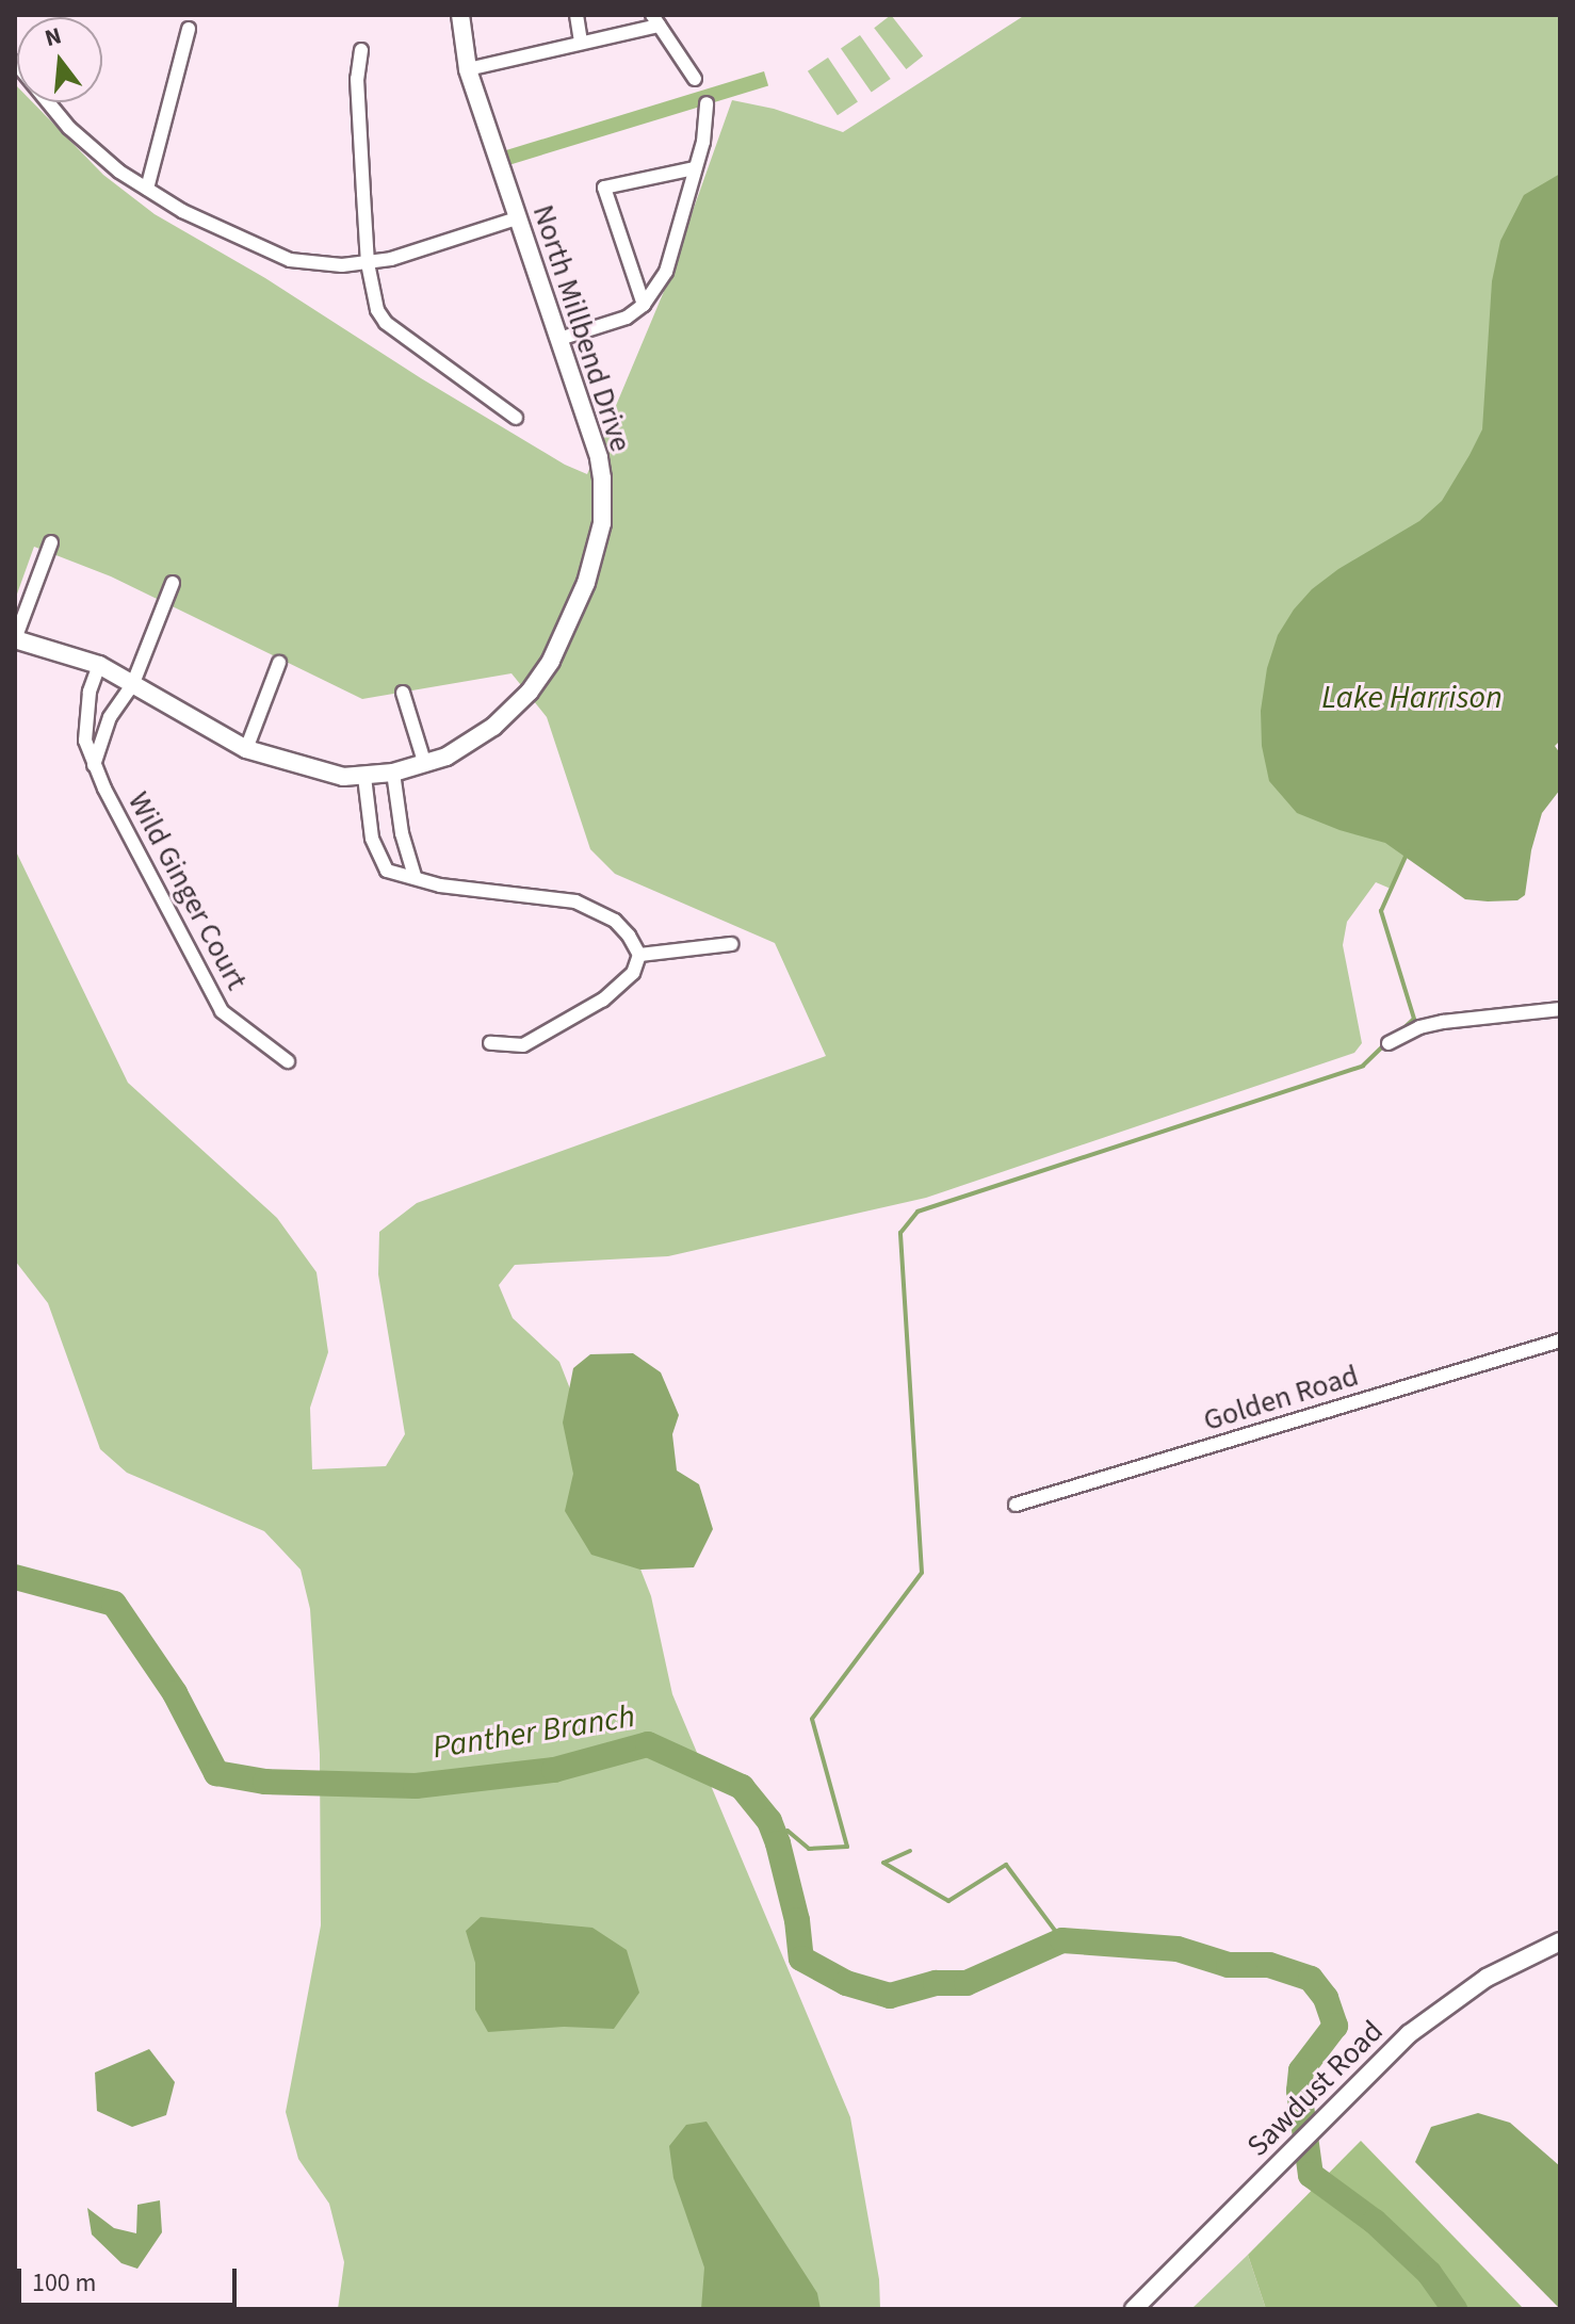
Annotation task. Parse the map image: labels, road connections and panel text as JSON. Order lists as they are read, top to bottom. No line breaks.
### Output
{"streets":{"street":["North Millbend Drive","Wild Ginger Court","Golden Road","Sawdust Road"]},"crossings":[["North Millbend Drive","Wild Ginger Court"]],"water":["Lake Harrison","Panther Branch"],"scale_bar":"100 m","north":"top"}
